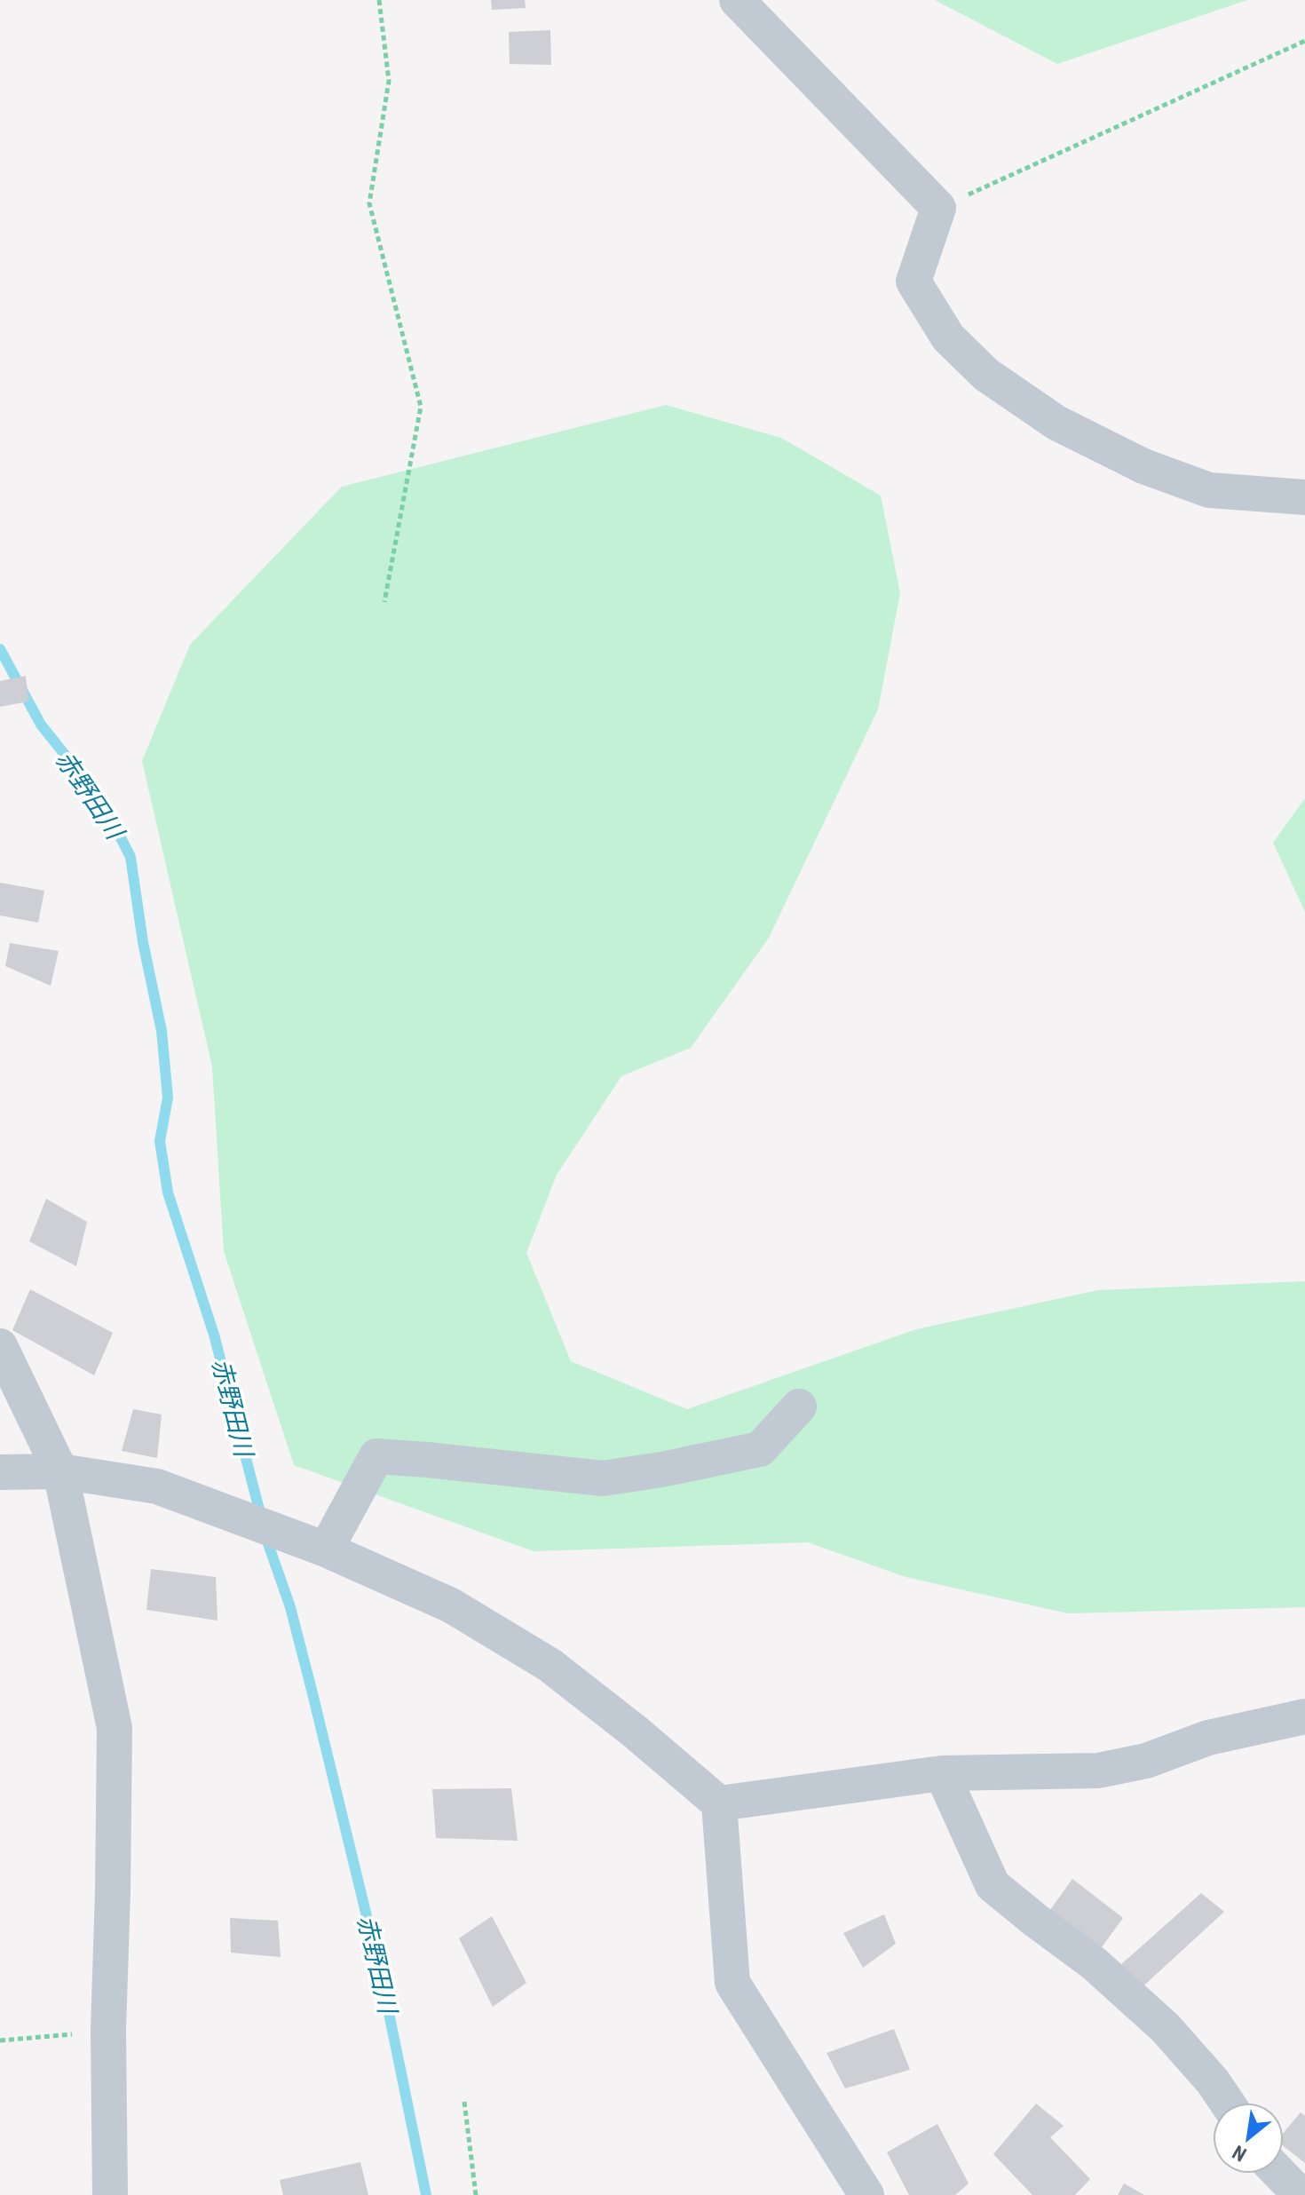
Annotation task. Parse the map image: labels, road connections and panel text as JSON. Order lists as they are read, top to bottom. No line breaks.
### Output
{"water":["赤野田川"],"north":"bottom left"}
